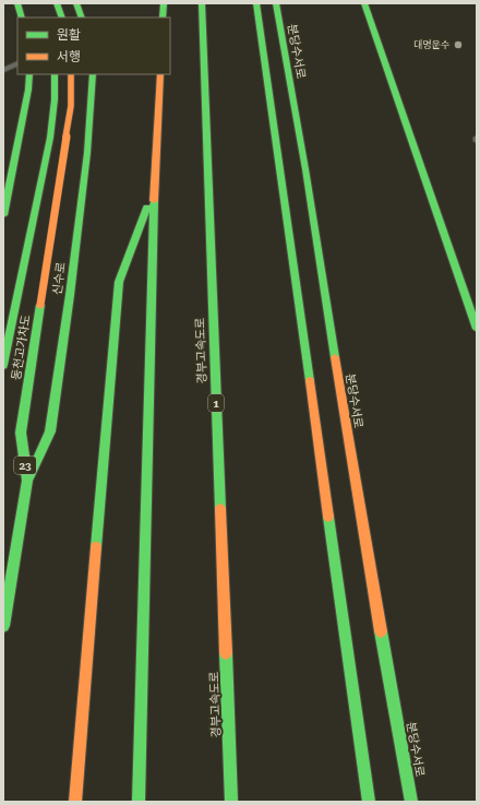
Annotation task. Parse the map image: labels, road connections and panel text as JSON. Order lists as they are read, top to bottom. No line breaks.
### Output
{"streets":{"main road":["분당수서로","신수로","동천고가차도","경부고속도로","1","23"]},"crossings":[["신수로","동천고가차도"]],"places":["대명운수"],"legend":["원활","서행"]}
